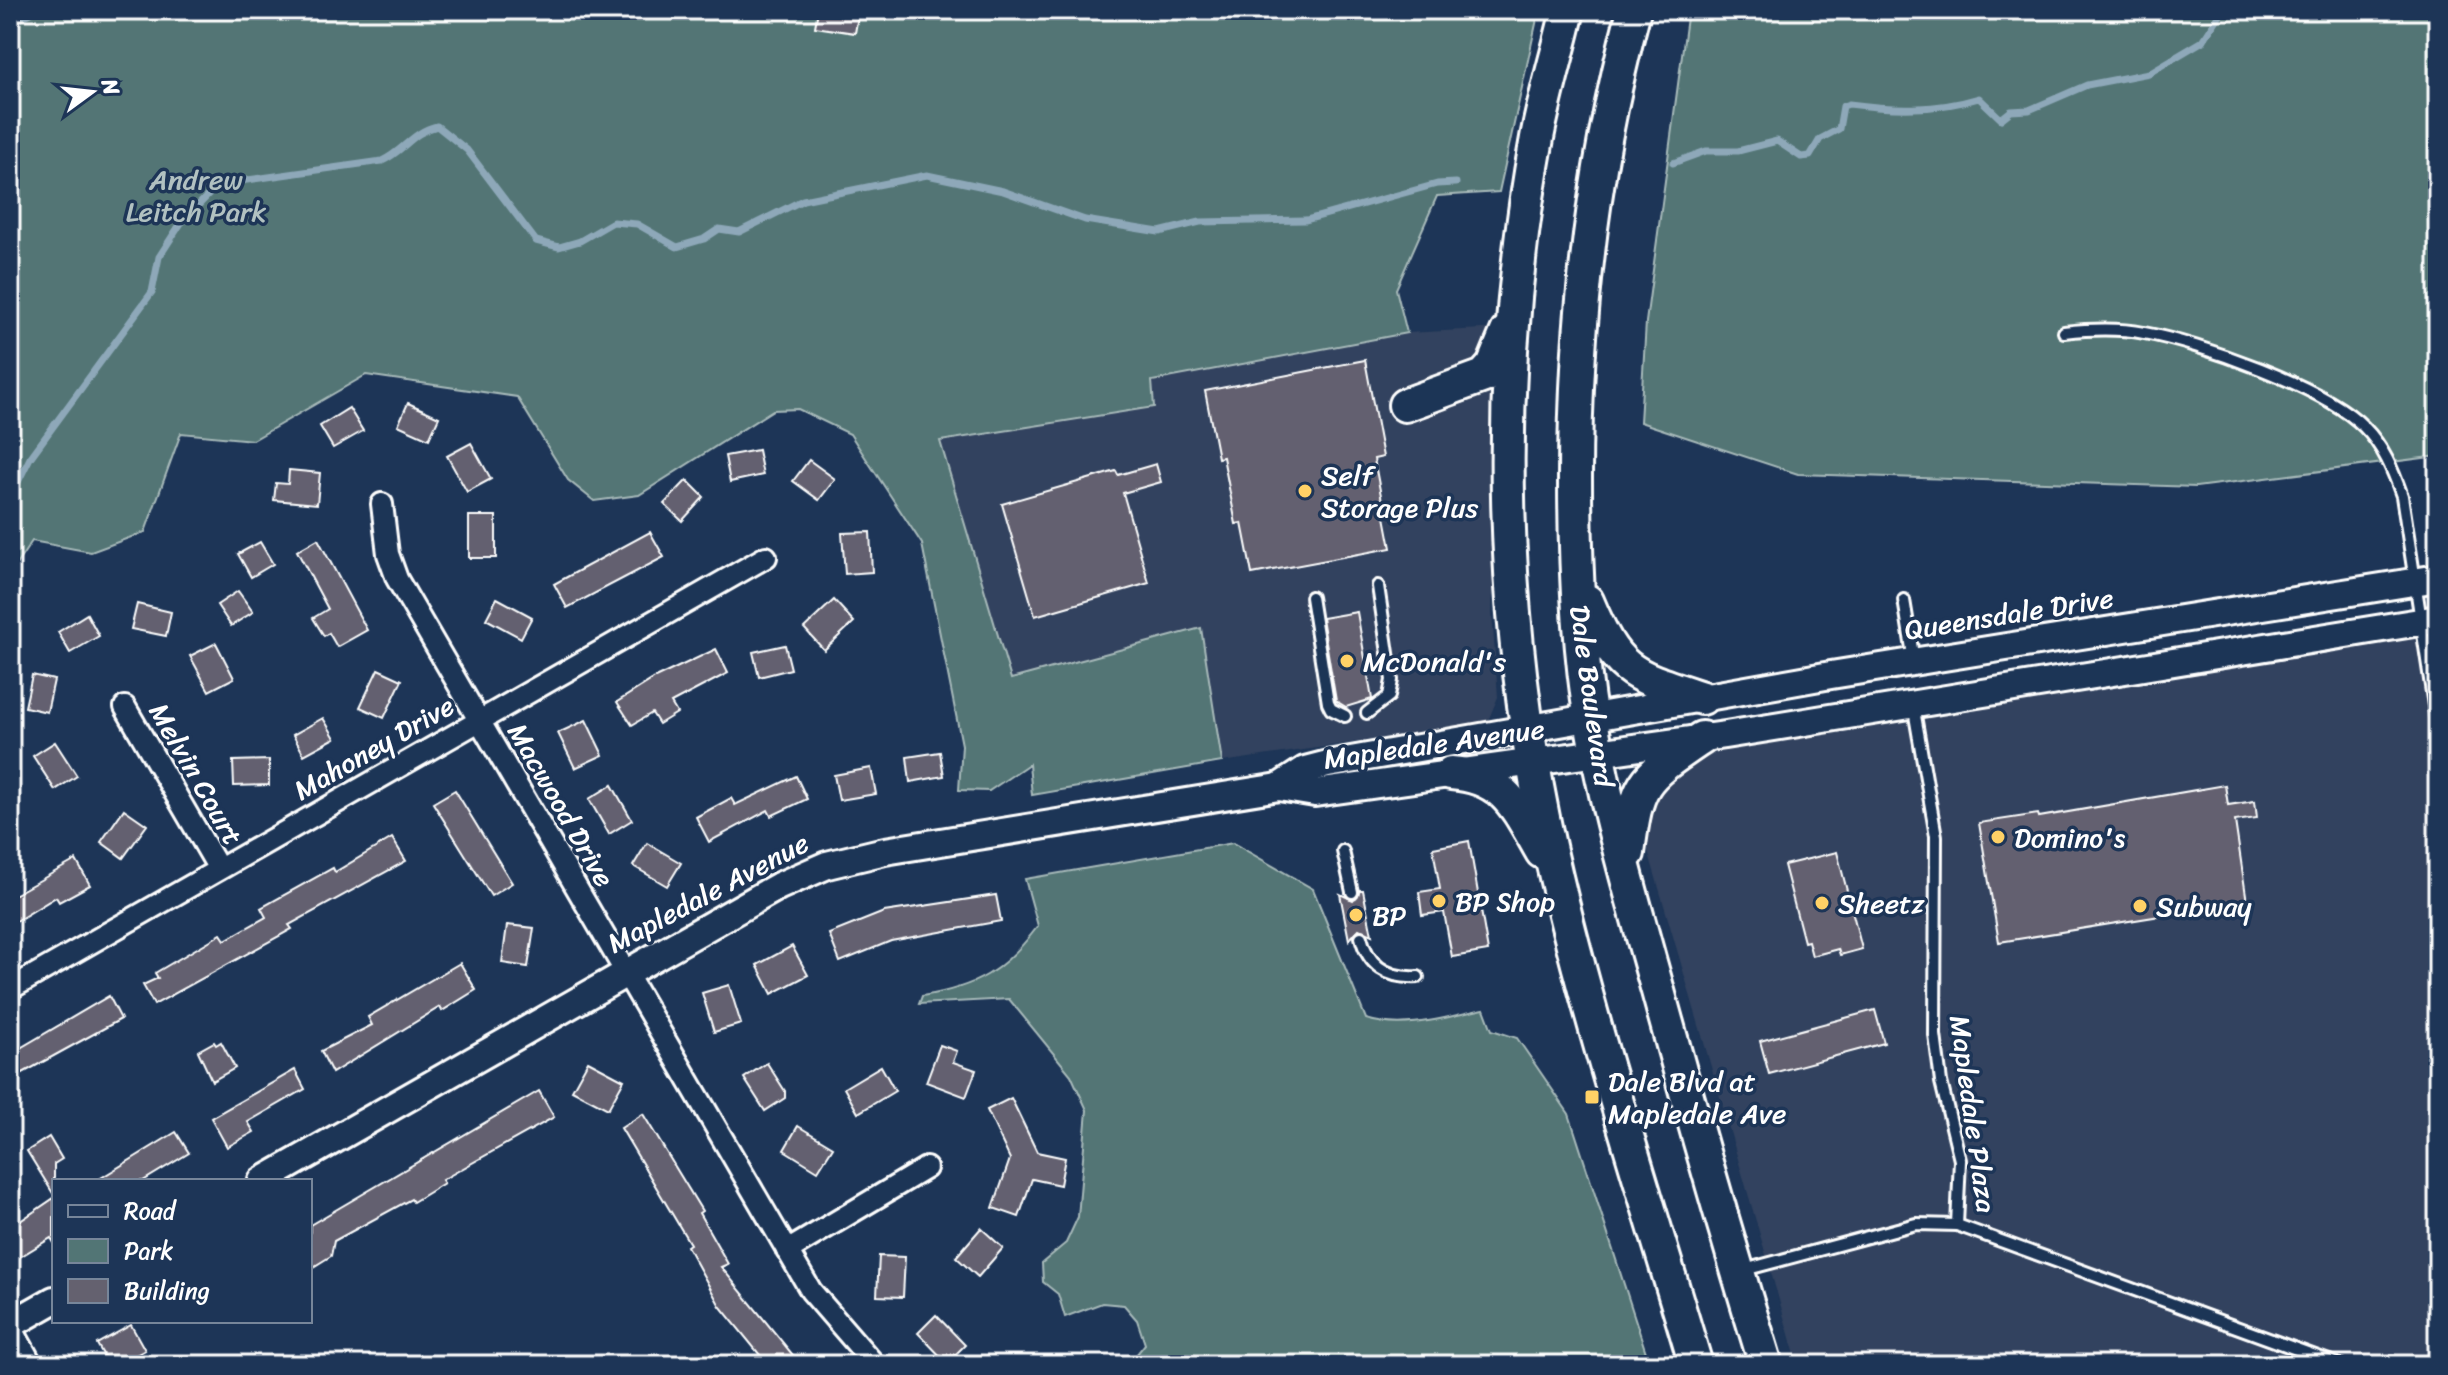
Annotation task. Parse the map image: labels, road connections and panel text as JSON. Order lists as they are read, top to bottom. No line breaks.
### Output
{"streets":{"main road":["Dale Boulevard"],"street":["Queensdale Drive","Mapledale Avenue","Mahoney Drive","Melvin Court","Macwood Drive"],"lane":["Mapledale Plaza"]},"crossings":[["Queensdale Drive","Dale Boulevard"],["Queensdale Drive","Mapledale Avenue"],["Dale Boulevard","Mapledale Avenue"],["Mapledale Avenue","Macwood Drive"],["Mahoney Drive","Melvin Court"],["Mahoney Drive","Macwood Drive"]],"parks":["Andrew Leitch Park"],"places":{"other":["Self Storage Plus","McDonald's","Domino's","BP Shop","Sheetz","Subway","BP"],"transit":["Dale Blvd at Mapledale Ave"]},"legend":["Road","Park","Building"],"north":"right"}
